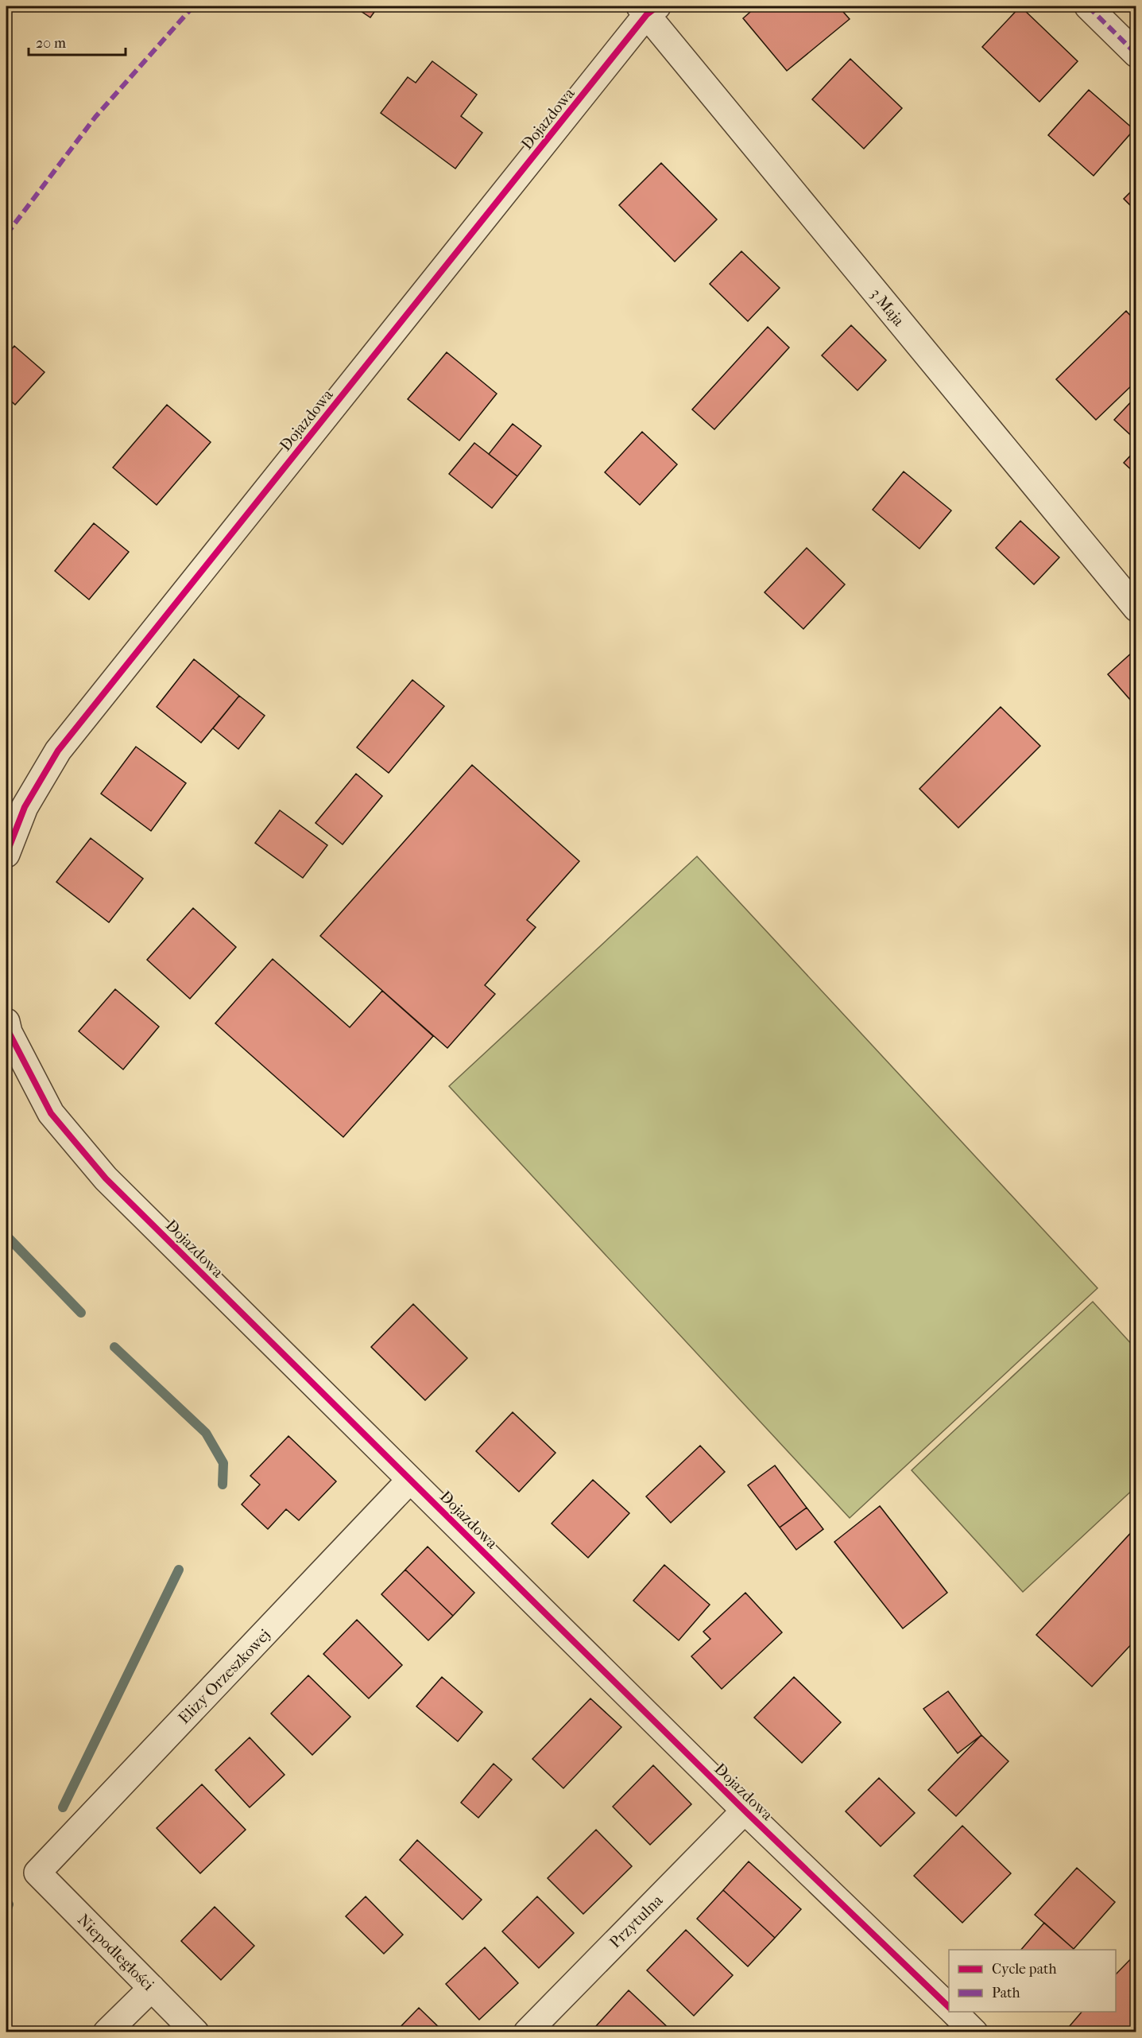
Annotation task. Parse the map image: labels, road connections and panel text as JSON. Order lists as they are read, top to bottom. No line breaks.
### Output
{"streets":{"street":["Dojazdowa","3 Maja","Elizy Orzeszkowej","Przytulna","Niepodległości"]},"crossings":[["Dojazdowa","3 Maja"],["Dojazdowa","Elizy Orzeszkowej"],["Dojazdowa","Przytulna"],["Elizy Orzeszkowej","Niepodległości"]],"legend":["Cycle path","Path"],"scale_bar":"20 m"}
